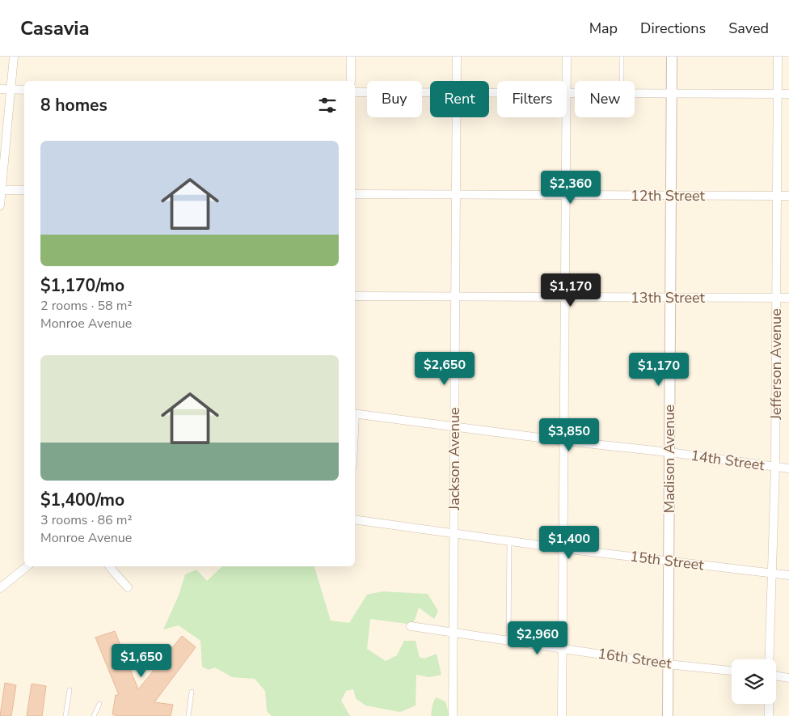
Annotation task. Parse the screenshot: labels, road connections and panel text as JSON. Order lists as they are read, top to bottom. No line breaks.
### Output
{"streets":{"street":["12th Street","13th Street","Jefferson Avenue","Jackson Avenue","Madison Avenue","14th Street","15th Street","16th Street"]},"crossings":[["12th Street","Jefferson Avenue"],["12th Street","Jackson Avenue"],["12th Street","Madison Avenue"],["13th Street","Jefferson Avenue"],["13th Street","Jackson Avenue"],["13th Street","Madison Avenue"],["Jefferson Avenue","14th Street"],["Jefferson Avenue","15th Street"],["Jackson Avenue","14th Street"],["Jackson Avenue","15th Street"],["Jackson Avenue","16th Street"],["Madison Avenue","14th Street"],["Madison Avenue","15th Street"],["Madison Avenue","16th Street"]],"page":{"header":"Casavia","nav":["Map","Directions","Saved"],"chip":["Buy","Rent","Filters","New"],"heading":"8 homes","list":[{"name":"$1,170/mo","note":"2 rooms · 58 m² · Monroe Avenue"},{"name":"$1,400/mo","note":"3 rooms · 86 m² · Monroe Avenue"}],"price":["$2,360","$1,170","$2,650","$1,170","$3,850","$1,400","$2,960","$1,650"]}}
